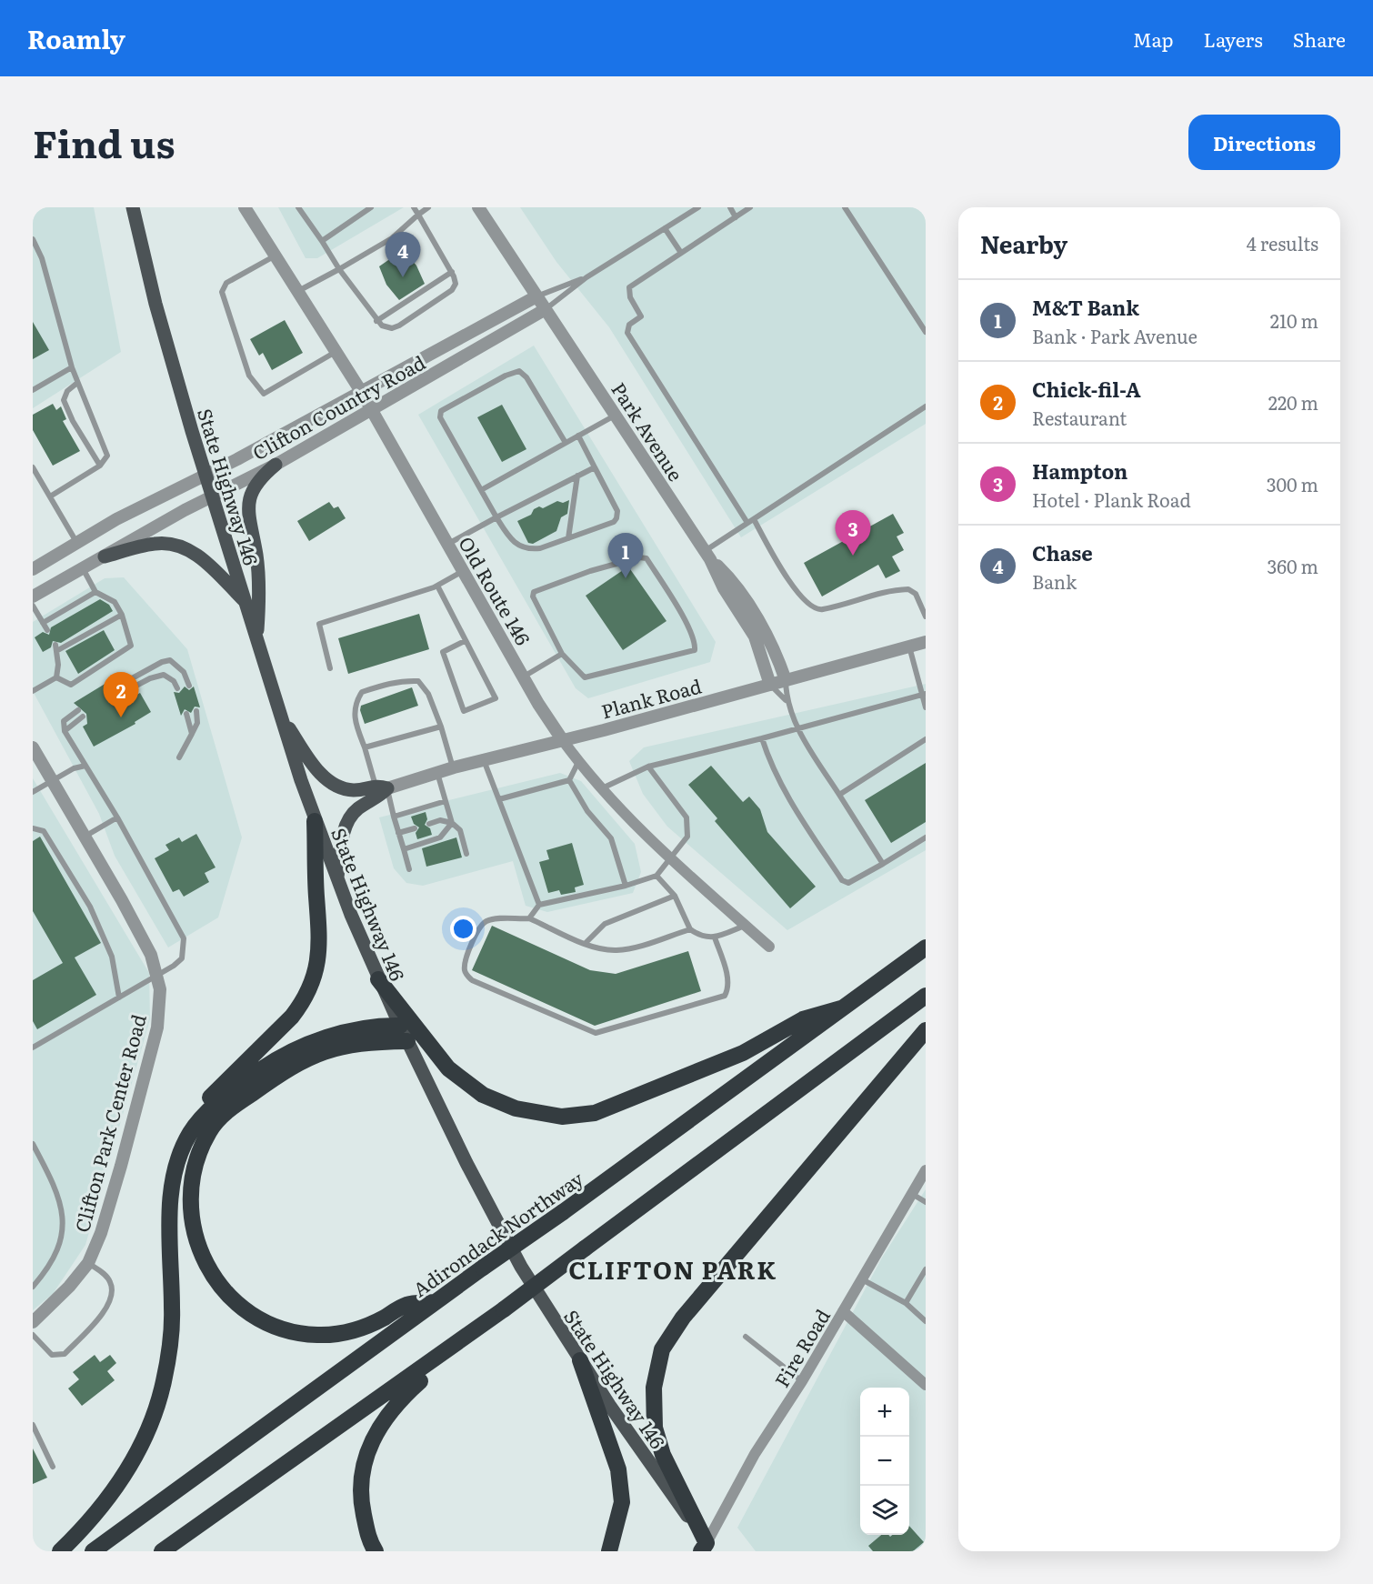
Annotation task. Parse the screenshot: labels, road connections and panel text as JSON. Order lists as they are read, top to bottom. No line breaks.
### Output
{"streets":{"highway":["Adirondack Northway"],"main road":["State Highway 146"],"street":["Clifton Country Road","Park Avenue","Old Route 146","Plank Road","Clifton Park Center Road","Fire Road"]},"crossings":[["Clifton Country Road","Park Avenue"],["Clifton Country Road","State Highway 146"],["Clifton Country Road","Old Route 146"],["Park Avenue","Plank Road"],["State Highway 146","Fire Road"],["Old Route 146","Plank Road"]],"districts":["CLIFTON PARK"],"page":{"header":"Roamly","nav":["Map","Layers","Share"],"title":"Find us","buttons":"Directions","heading":["Nearby","4 results"],"pins":["4","3","1","2"],"list":[{"mark":"1","name":"M&T Bank","note":"Bank · Park Avenue","value":"210 m"},{"mark":"2","name":"Chick-fil-A","note":"Restaurant","value":"220 m"},{"mark":"3","name":"Hampton","note":"Hotel · Plank Road","value":"300 m"},{"mark":"4","name":"Chase","note":"Bank","value":"360 m"}],"map_buttons":["+","−"]}}
